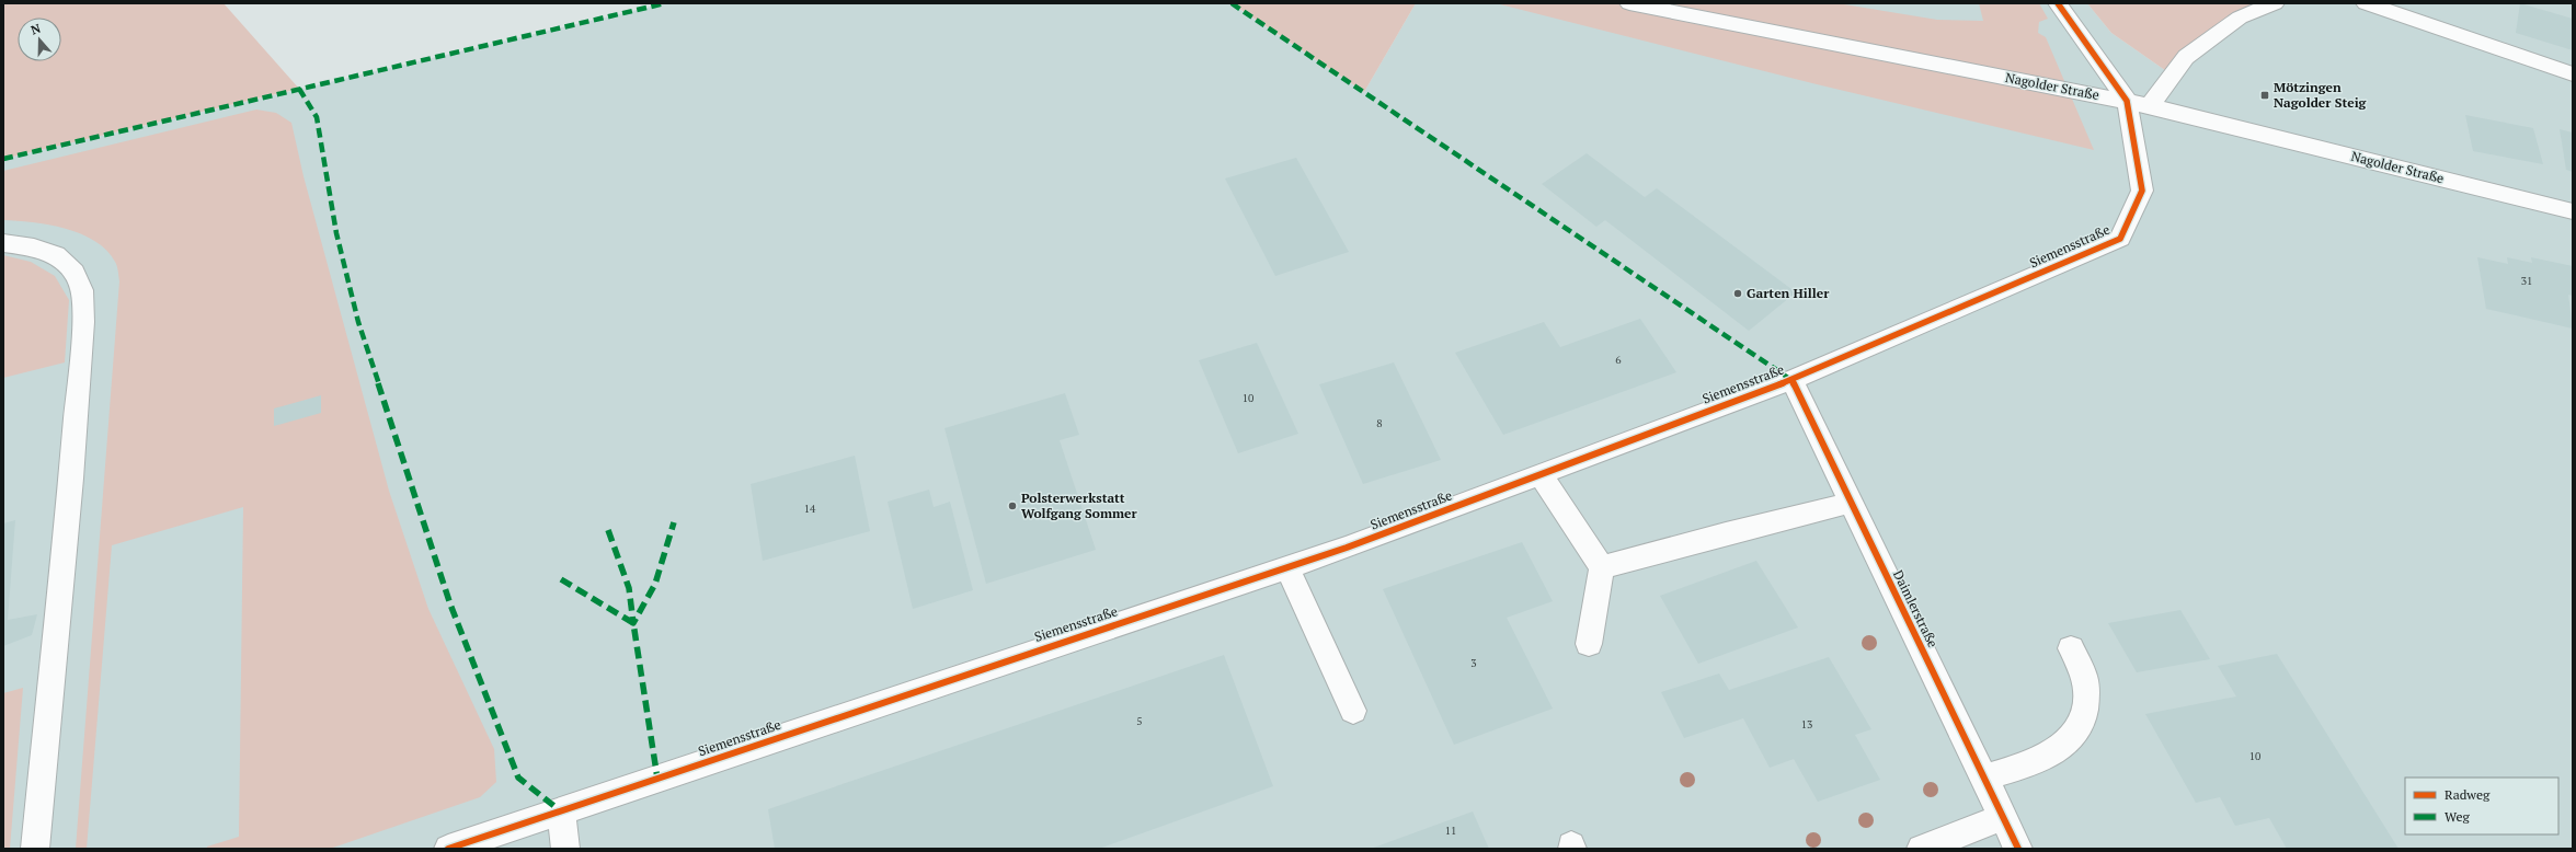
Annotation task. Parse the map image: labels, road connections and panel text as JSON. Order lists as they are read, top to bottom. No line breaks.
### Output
{"streets":{"street":["Nagolder Straße","Siemensstraße","Daimlerstraße"]},"crossings":[["Nagolder Straße","Siemensstraße"],["Siemensstraße","Daimlerstraße"]],"places":{"transit":["Mötzingen Nagolder Steig"],"other":["Garten Hiller","Polsterwerkstatt Wolfgang Sommer"]},"house_numbers":["31","6","10","8","14","3","5","13","10","11"],"legend":["Radweg","Weg"],"north":"top"}
